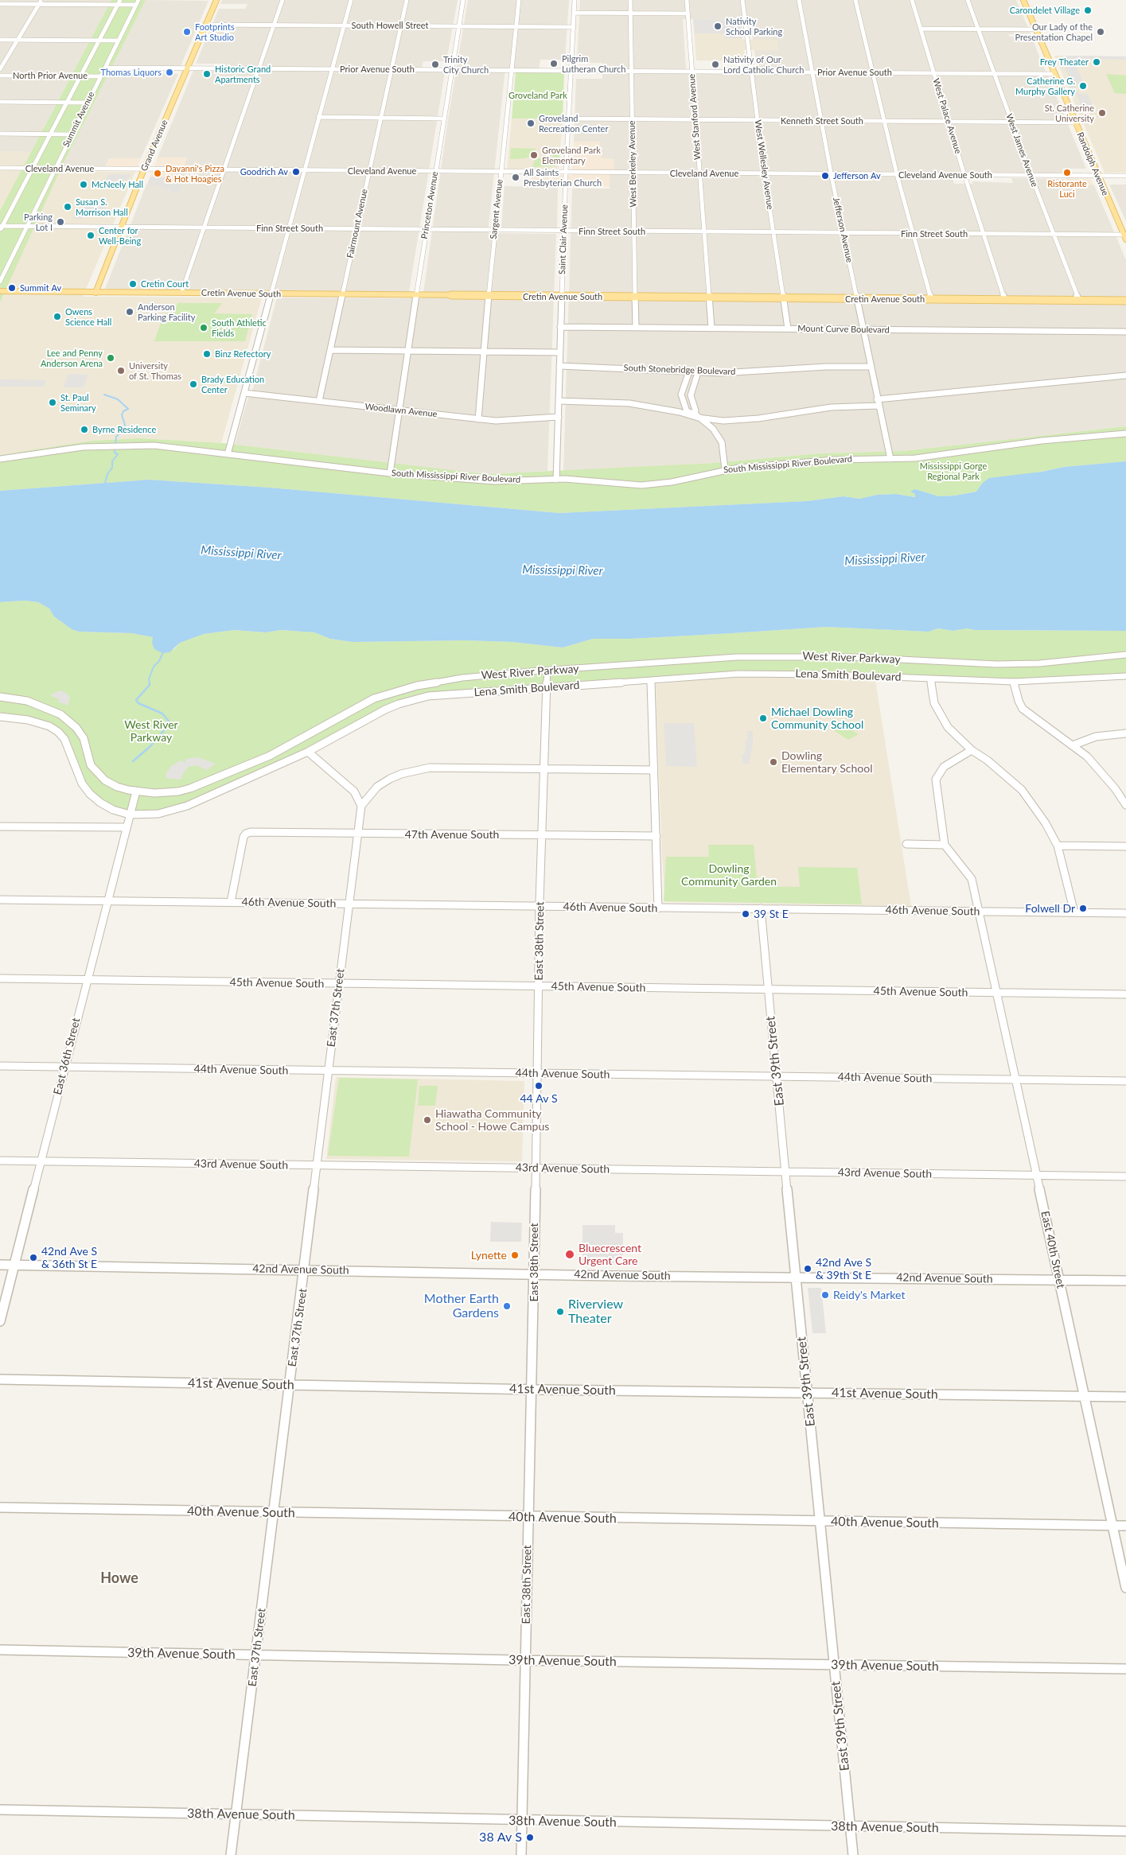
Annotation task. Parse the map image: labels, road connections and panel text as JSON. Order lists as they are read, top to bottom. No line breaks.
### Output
{"streets":{"main road":["Grand Avenue","Randolph Avenue","Cretin Avenue South"],"street":["South Howell Street","Prior Avenue South","North Prior Avenue","West Palace Avenue","West Stanford Avenue","Summit Avenue","Kenneth Street South","West James Avenue","West Berkeley Avenue","West Wellesley Avenue","Cleveland Avenue","Cleveland Avenue South","Princeton Avenue","Sargent Avenue","Fairmount Avenue","Finn Street South","Jefferson Avenue","Saint Clair Avenue","Mount Curve Boulevard","South Stonebridge Boulevard","Woodlawn Avenue","South Mississippi River Boulevard","West River Parkway","Lena Smith Boulevard","47th Avenue South","46th Avenue South","East 38th Street","45th Avenue South","East 37th Street","East 36th Street","East 39th Street","44th Avenue South","43rd Avenue South","East 40th Street","42nd Avenue South","41st Avenue South","40th Avenue South","39th Avenue South","38th Avenue South"]},"crossings":[["South Howell Street","Grand Avenue"],["South Howell Street","Princeton Avenue"],["South Howell Street","Sargent Avenue"],["South Howell Street","Fairmount Avenue"],["South Howell Street","Saint Clair Avenue"],["Prior Avenue South","West Palace Avenue"],["Prior Avenue South","West Stanford Avenue"],["Prior Avenue South","Summit Avenue"],["Prior Avenue South","Grand Avenue"],["Prior Avenue South","West James Avenue"],["Prior Avenue South","West Berkeley Avenue"],["Prior Avenue South","Randolph Avenue"],["Prior Avenue South","West Wellesley Avenue"],["Prior Avenue South","Princeton Avenue"],["Prior Avenue South","Sargent Avenue"],["Prior Avenue South","Fairmount Avenue"],["Prior Avenue South","Jefferson Avenue"],["Prior Avenue South","Saint Clair Avenue"],["North Prior Avenue","Summit Avenue"],["West Palace Avenue","Kenneth Street South"],["West Palace Avenue","Cleveland Avenue South"],["West Palace Avenue","Finn Street South"],["West Palace Avenue","Cretin Avenue South"],["West Stanford Avenue","Kenneth Street South"],["West Stanford Avenue","Cleveland Avenue"],["West Stanford Avenue","Finn Street South"],["West Stanford Avenue","Cretin Avenue South"],["West Stanford Avenue","Mount Curve Boulevard"],["Summit Avenue","Cleveland Avenue"],["Summit Avenue","Finn Street South"],["Kenneth Street South","West James Avenue"],["Kenneth Street South","West Berkeley Avenue"],["Kenneth Street South","Randolph Avenue"],["Kenneth Street South","West Wellesley Avenue"],["Kenneth Street South","Jefferson Avenue"],["Kenneth Street South","Saint Clair Avenue"],["Grand Avenue","Cleveland Avenue"],["Grand Avenue","Finn Street South"],["Grand Avenue","Cretin Avenue South"],["West James Avenue","Cleveland Avenue South"],["West James Avenue","Finn Street South"],["West James Avenue","Cretin Avenue South"],["West Berkeley Avenue","Cleveland Avenue"],["West Berkeley Avenue","Finn Street South"],["West Berkeley Avenue","Cretin Avenue South"],["West Berkeley Avenue","Mount Curve Boulevard"],["Randolph Avenue","Cleveland Avenue South"],["Randolph Avenue","Finn Street South"],["West Wellesley Avenue","Cleveland Avenue"],["West Wellesley Avenue","Cleveland Avenue South"],["West Wellesley Avenue","Finn Street South"],["West Wellesley Avenue","Cretin Avenue South"],["West Wellesley Avenue","Mount Curve Boulevard"],["Cleveland Avenue","Cleveland Avenue South"],["Cleveland Avenue","Princeton Avenue"],["Cleveland Avenue","Sargent Avenue"],["Cleveland Avenue","Fairmount Avenue"],["Cleveland Avenue","Saint Clair Avenue"],["Cleveland Avenue South","Jefferson Avenue"],["Princeton Avenue","Finn Street South"],["Princeton Avenue","Cretin Avenue South"],["Princeton Avenue","Woodlawn Avenue"],["Princeton Avenue","South Mississippi River Boulevard"],["Sargent Avenue","Finn Street South"],["Sargent Avenue","Cretin Avenue South"],["Sargent Avenue","Woodlawn Avenue"],["Fairmount Avenue","Finn Street South"],["Fairmount Avenue","Cretin Avenue South"],["Fairmount Avenue","Woodlawn Avenue"],["Finn Street South","Jefferson Avenue"],["Finn Street South","Saint Clair Avenue"],["Jefferson Avenue","Cretin Avenue South"],["Jefferson Avenue","Mount Curve Boulevard"],["Jefferson Avenue","South Stonebridge Boulevard"],["Jefferson Avenue","South Mississippi River Boulevard"],["Saint Clair Avenue","Cretin Avenue South"],["Saint Clair Avenue","Mount Curve Boulevard"],["Saint Clair Avenue","South Stonebridge Boulevard"],["Saint Clair Avenue","Woodlawn Avenue"],["Saint Clair Avenue","South Mississippi River Boulevard"],["West River Parkway","East 38th Street"],["West River Parkway","East 36th Street"],["Lena Smith Boulevard","East 38th Street"],["Lena Smith Boulevard","East 36th Street"],["47th Avenue South","46th Avenue South"],["47th Avenue South","East 38th Street"],["47th Avenue South","East 37th Street"],["46th Avenue South","East 38th Street"],["46th Avenue South","East 37th Street"],["46th Avenue South","East 36th Street"],["46th Avenue South","East 39th Street"],["46th Avenue South","East 40th Street"],["East 38th Street","45th Avenue South"],["East 38th Street","44th Avenue South"],["East 38th Street","43rd Avenue South"],["East 38th Street","42nd Avenue South"],["East 38th Street","41st Avenue South"],["East 38th Street","40th Avenue South"],["East 38th Street","39th Avenue South"],["East 38th Street","38th Avenue South"],["45th Avenue South","East 37th Street"],["45th Avenue South","East 36th Street"],["45th Avenue South","East 39th Street"],["45th Avenue South","East 40th Street"],["East 37th Street","44th Avenue South"],["East 37th Street","43rd Avenue South"],["East 37th Street","42nd Avenue South"],["East 37th Street","41st Avenue South"],["East 37th Street","40th Avenue South"],["East 37th Street","39th Avenue South"],["East 37th Street","38th Avenue South"],["East 36th Street","44th Avenue South"],["East 36th Street","43rd Avenue South"],["East 36th Street","42nd Avenue South"],["East 39th Street","44th Avenue South"],["East 39th Street","43rd Avenue South"],["East 39th Street","42nd Avenue South"],["East 39th Street","41st Avenue South"],["East 39th Street","40th Avenue South"],["East 39th Street","39th Avenue South"],["East 39th Street","38th Avenue South"],["44th Avenue South","East 40th Street"],["43rd Avenue South","East 40th Street"],["East 40th Street","42nd Avenue South"],["East 40th Street","41st Avenue South"],["East 40th Street","40th Avenue South"]],"districts":["Howe"],"water":["Mississippi River"],"parks":["Groveland Park","Mississippi Gorge Regional Park","West River Parkway","Dowling Community Garden"],"places":["Carondelet Village","Nativity School Parking","Footprints Art Studio","Our Lady of the Presentation Chapel","Frey Theater","Pilgrim Lutheran Church","Trinity City Church","Nativity of Our Lord Catholic Church","Thomas Liquors","Historic Grand Apartments","Catherine G. Murphy Gallery","St. Catherine University","Groveland Recreation Center","Groveland Park Elementary","Goodrich Av","Ristorante Luci","Davanni's Pizza & Hot Hoagies","Jefferson Av","All Saints Presbyterian Church","McNeely Hall","Susan S. Morrison Hall","Parking Lot I","Center for Well-Being","Cretin Court","Summit Av","Anderson Parking Facility","Owens Science Hall","South Athletic Fields","Binz Refectory","Lee and Penny Anderson Arena","University of St. Thomas","Brady Education Center","St. Paul Seminary","Byrne Residence","Michael Dowling Community School","Dowling Elementary School","Folwell Dr","39 St E","44 Av S","Hiawatha Community School - Howe Campus","Bluecrescent Urgent Care","Lynette","42nd Ave S & 36th St E","42nd Ave S & 39th St E","Reidy's Market","Mother Earth Gardens","Riverview Theater","38 Av S"]}
